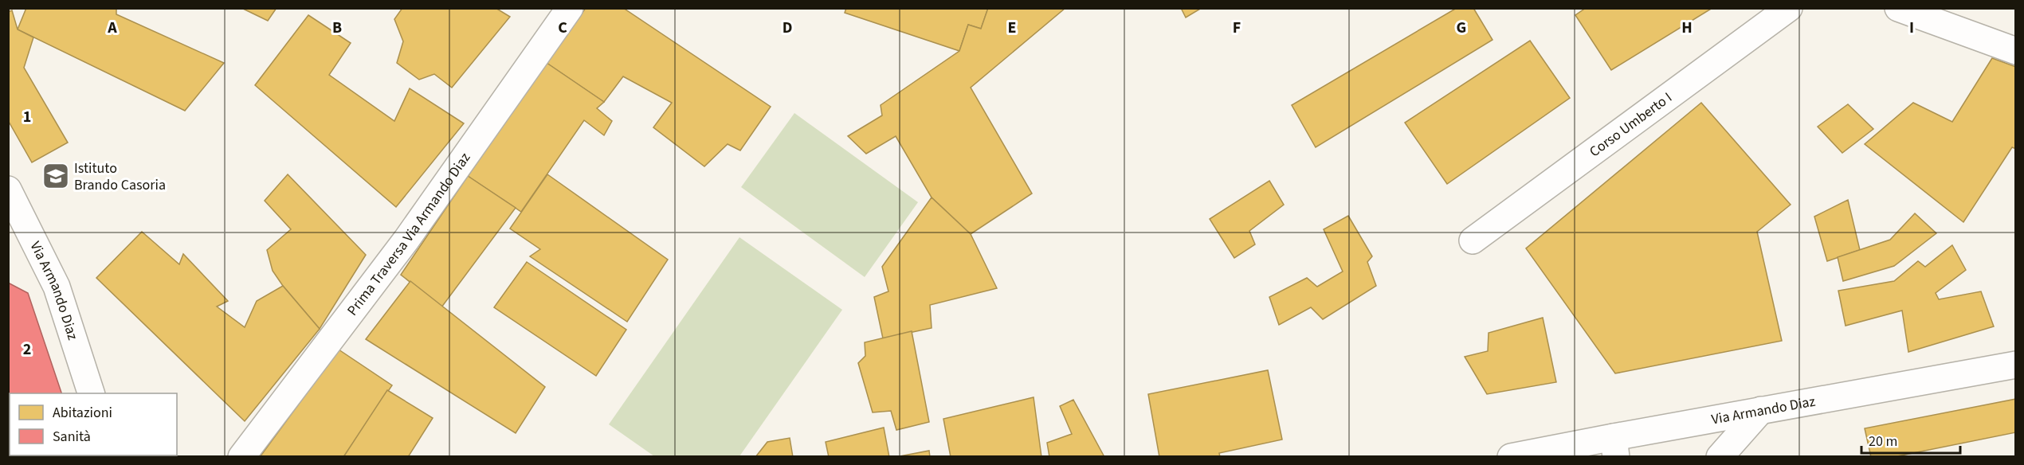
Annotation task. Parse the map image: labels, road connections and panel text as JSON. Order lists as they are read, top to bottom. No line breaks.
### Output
{"streets":{"street":["Corso Umberto I","Prima Traversa Via Armando Diaz","Via Armando Diaz"]},"places":{"school or university":["Istituto Brando Casoria"]},"legend":["Abitazioni","Sanità"],"scale_bar":"20 m","grid":{"columns":["A","B","C","D","E","F","G","H","I"],"rows":["1","2"]}}
